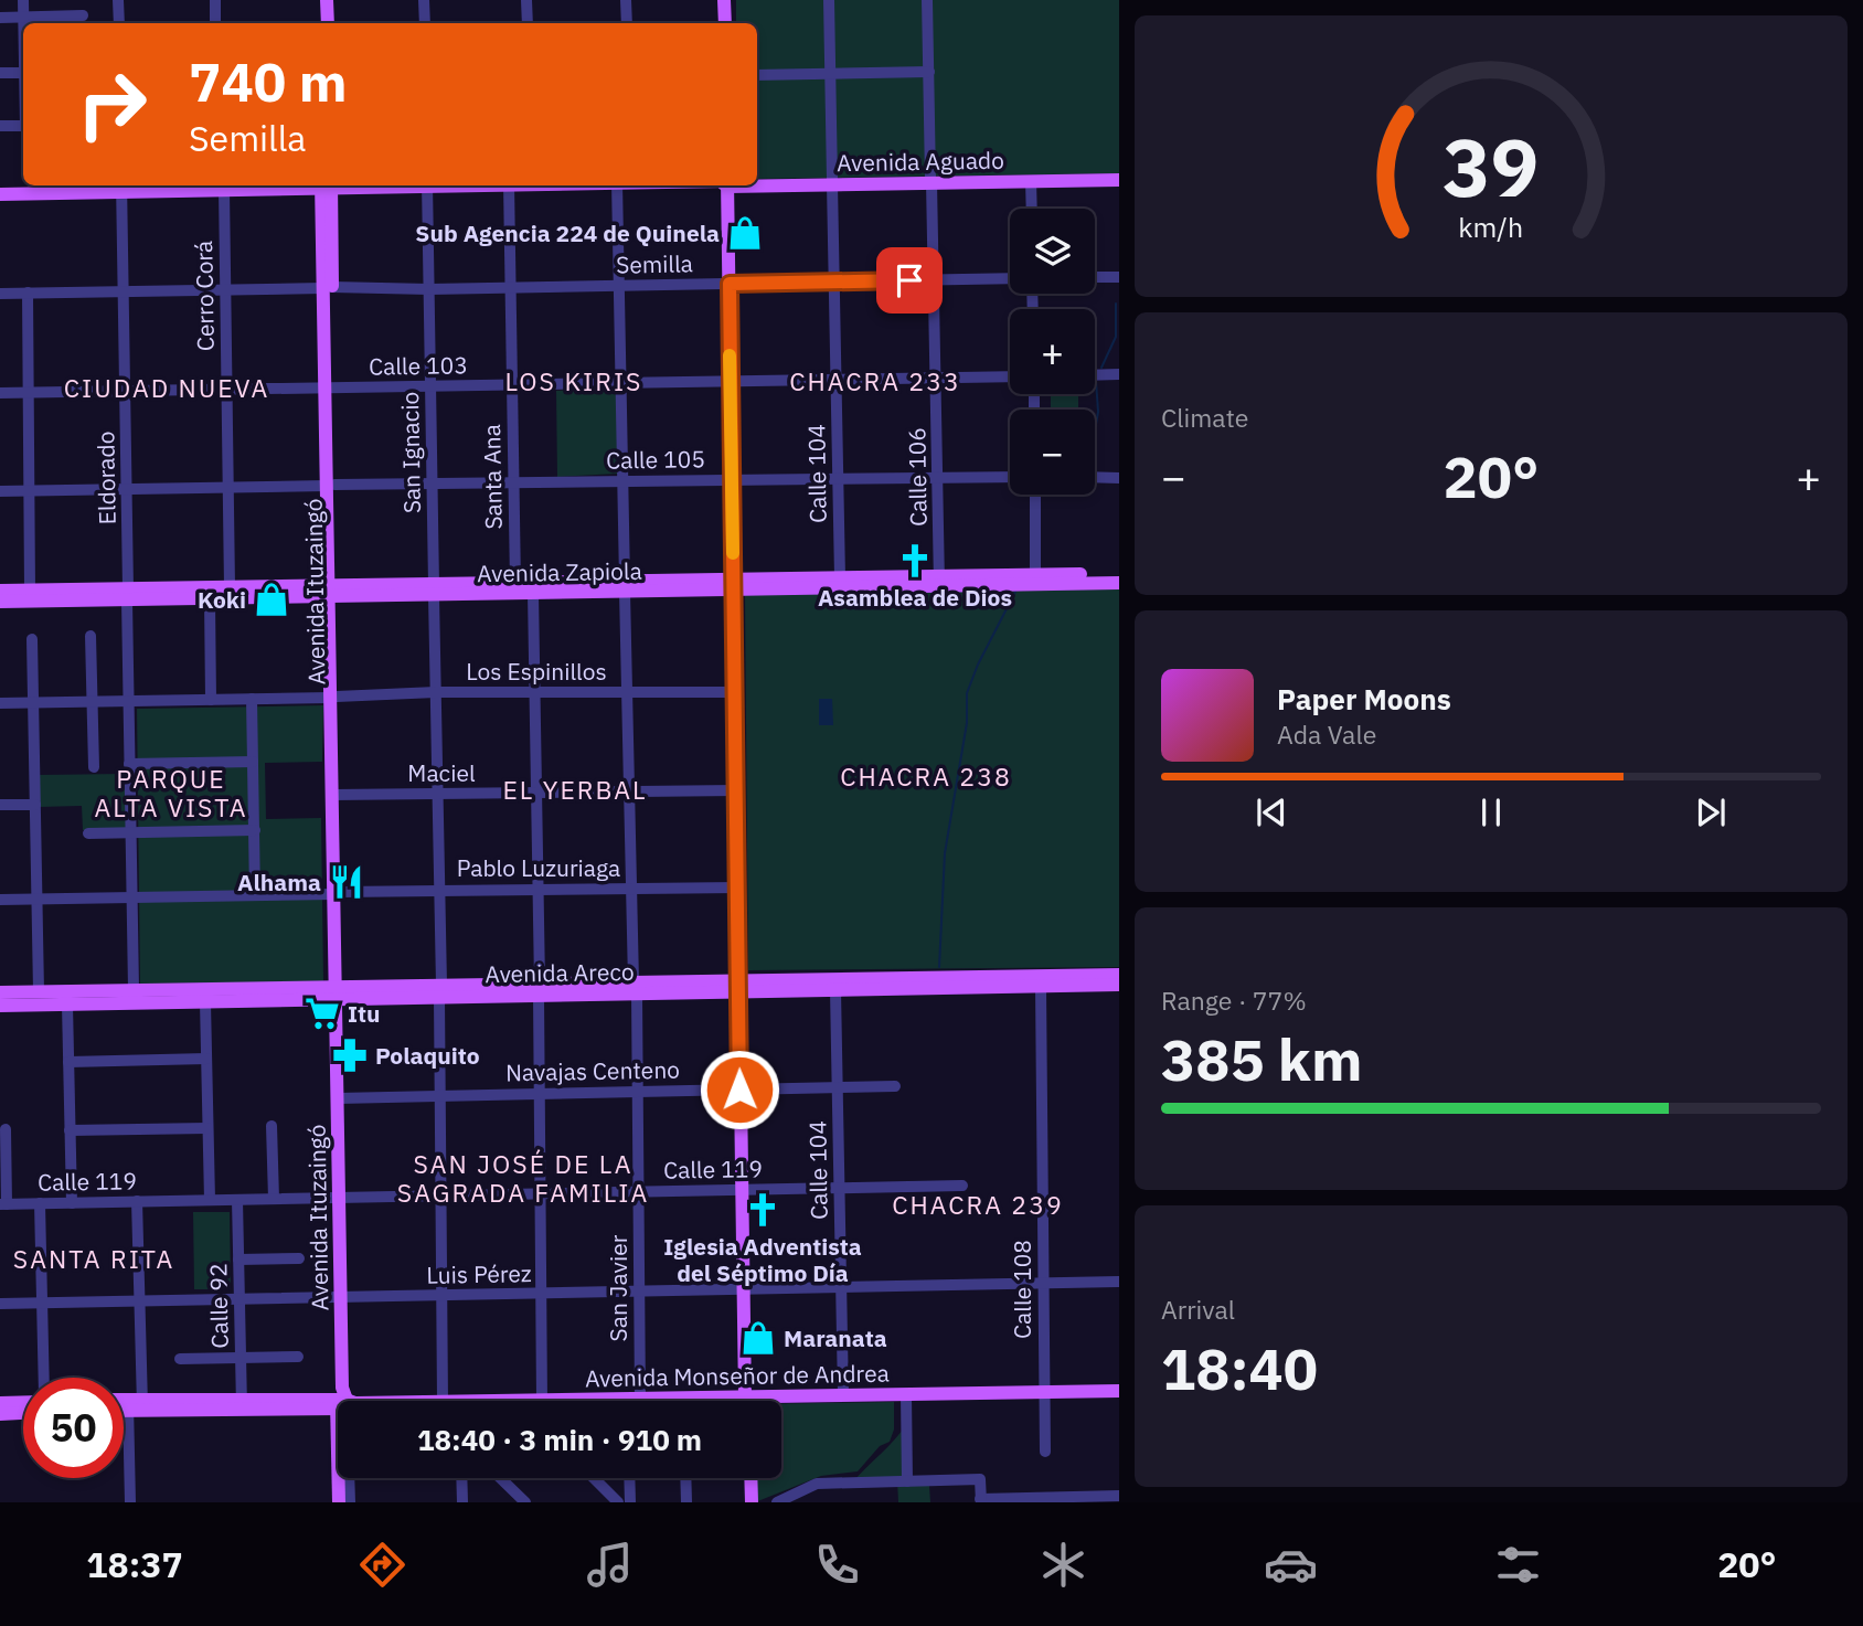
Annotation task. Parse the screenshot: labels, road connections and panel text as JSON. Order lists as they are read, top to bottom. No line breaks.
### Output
{"streets":{"main road":["Avenida Aguado","Avenida Zapiola","Avenida Ituzaingó","Avenida Areco","Avenida Monseñor de Andrea"],"street":["Semilla","Cerro Corá","Calle 103","San Ignacio","Calle 105","Calle 104","Santa Ana","Calle 106","Eldorado","Los Espinillos","Maciel","Pablo Luzuriaga","Navajas Centeno","Calle 119","Luis Pérez","San Javier","Calle 108","Calle 92"]},"crossings":[["Avenida Aguado","Cerro Corá"],["Avenida Aguado","Calle 104"],["Avenida Aguado","Calle 106"],["Avenida Aguado","Eldorado"],["Semilla","Cerro Corá"],["Semilla","San Ignacio"],["Semilla","Calle 104"],["Semilla","Santa Ana"],["Semilla","Calle 106"],["Semilla","Eldorado"],["Semilla","Avenida Ituzaingó"],["Semilla","San Javier"],["Cerro Corá","Calle 103"],["Cerro Corá","Calle 105"],["Cerro Corá","Avenida Zapiola"],["Calle 103","San Ignacio"],["Calle 103","Calle 104"],["Calle 103","Santa Ana"],["Calle 103","Calle 106"],["Calle 103","Eldorado"],["Calle 103","Avenida Ituzaingó"],["Calle 103","San Javier"],["San Ignacio","Calle 105"],["San Ignacio","Avenida Zapiola"],["San Ignacio","Los Espinillos"],["San Ignacio","Maciel"],["San Ignacio","Pablo Luzuriaga"],["San Ignacio","Avenida Areco"],["San Ignacio","Navajas Centeno"],["San Ignacio","Calle 119"],["San Ignacio","Luis Pérez"],["Calle 105","Calle 104"],["Calle 105","Santa Ana"],["Calle 105","Calle 106"],["Calle 105","Eldorado"],["Calle 105","Avenida Ituzaingó"],["Calle 105","San Javier"],["Calle 104","Avenida Zapiola"],["Calle 104","Avenida Areco"],["Calle 104","Navajas Centeno"],["Calle 104","Calle 119"],["Calle 104","Luis Pérez"],["Calle 104","Avenida Monseñor de Andrea"],["Santa Ana","Avenida Zapiola"],["Calle 106","Avenida Zapiola"],["Eldorado","Avenida Zapiola"],["Eldorado","Los Espinillos"],["Eldorado","Pablo Luzuriaga"],["Eldorado","Avenida Areco"],["Avenida Zapiola","Avenida Ituzaingó"],["Avenida Zapiola","San Javier"],["Avenida Ituzaingó","Los Espinillos"],["Avenida Ituzaingó","Maciel"],["Avenida Ituzaingó","Pablo Luzuriaga"],["Avenida Ituzaingó","Avenida Areco"],["Avenida Ituzaingó","Navajas Centeno"],["Avenida Ituzaingó","Calle 119"],["Avenida Ituzaingó","Luis Pérez"],["Los Espinillos","San Javier"],["Maciel","San Javier"],["Pablo Luzuriaga","San Javier"],["Avenida Areco","San Javier"],["Avenida Areco","Calle 108"],["Navajas Centeno","San Javier"],["Calle 119","San Javier"],["Calle 119","Calle 92"],["Luis Pérez","San Javier"],["Luis Pérez","Calle 108"],["Luis Pérez","Calle 92"],["San Javier","Avenida Monseñor de Andrea"],["Calle 108","Avenida Monseñor de Andrea"],["Calle 92","Avenida Monseñor de Andrea"]],"districts":["LOS KIRIS","CHACRA 233","CIUDAD NUEVA","CHACRA 238","PARQUE ALTA VISTA","EL YERBAL","SAN JOSÉ DE LA SAGRADA FAMILIA","CHACRA 239","SANTA RITA"],"places":{"shop":["Sub Agencia 224 de Quinela","Koki","Maranata"],"church":["Asamblea de Dios","Iglesia Adventista del Séptimo Día"],"restaurant":["Alhama"],"supermarket":["Itu"],"pharmacy":["Polaquito"]},"page":{"turn":["740 m","Semilla"],"map_buttons":["+","−"],"tile":["Climate",["Range · 77%","385 km"],["Arrival","18:40"]],"heat":["−","20°","+"],"song":["Paper Moons","Ada Vale"],"limit":"50","trip":"18:40 · 3 min · 910 m","tabs":["18:37","20°"],"gauge":["39","km/h"]}}
